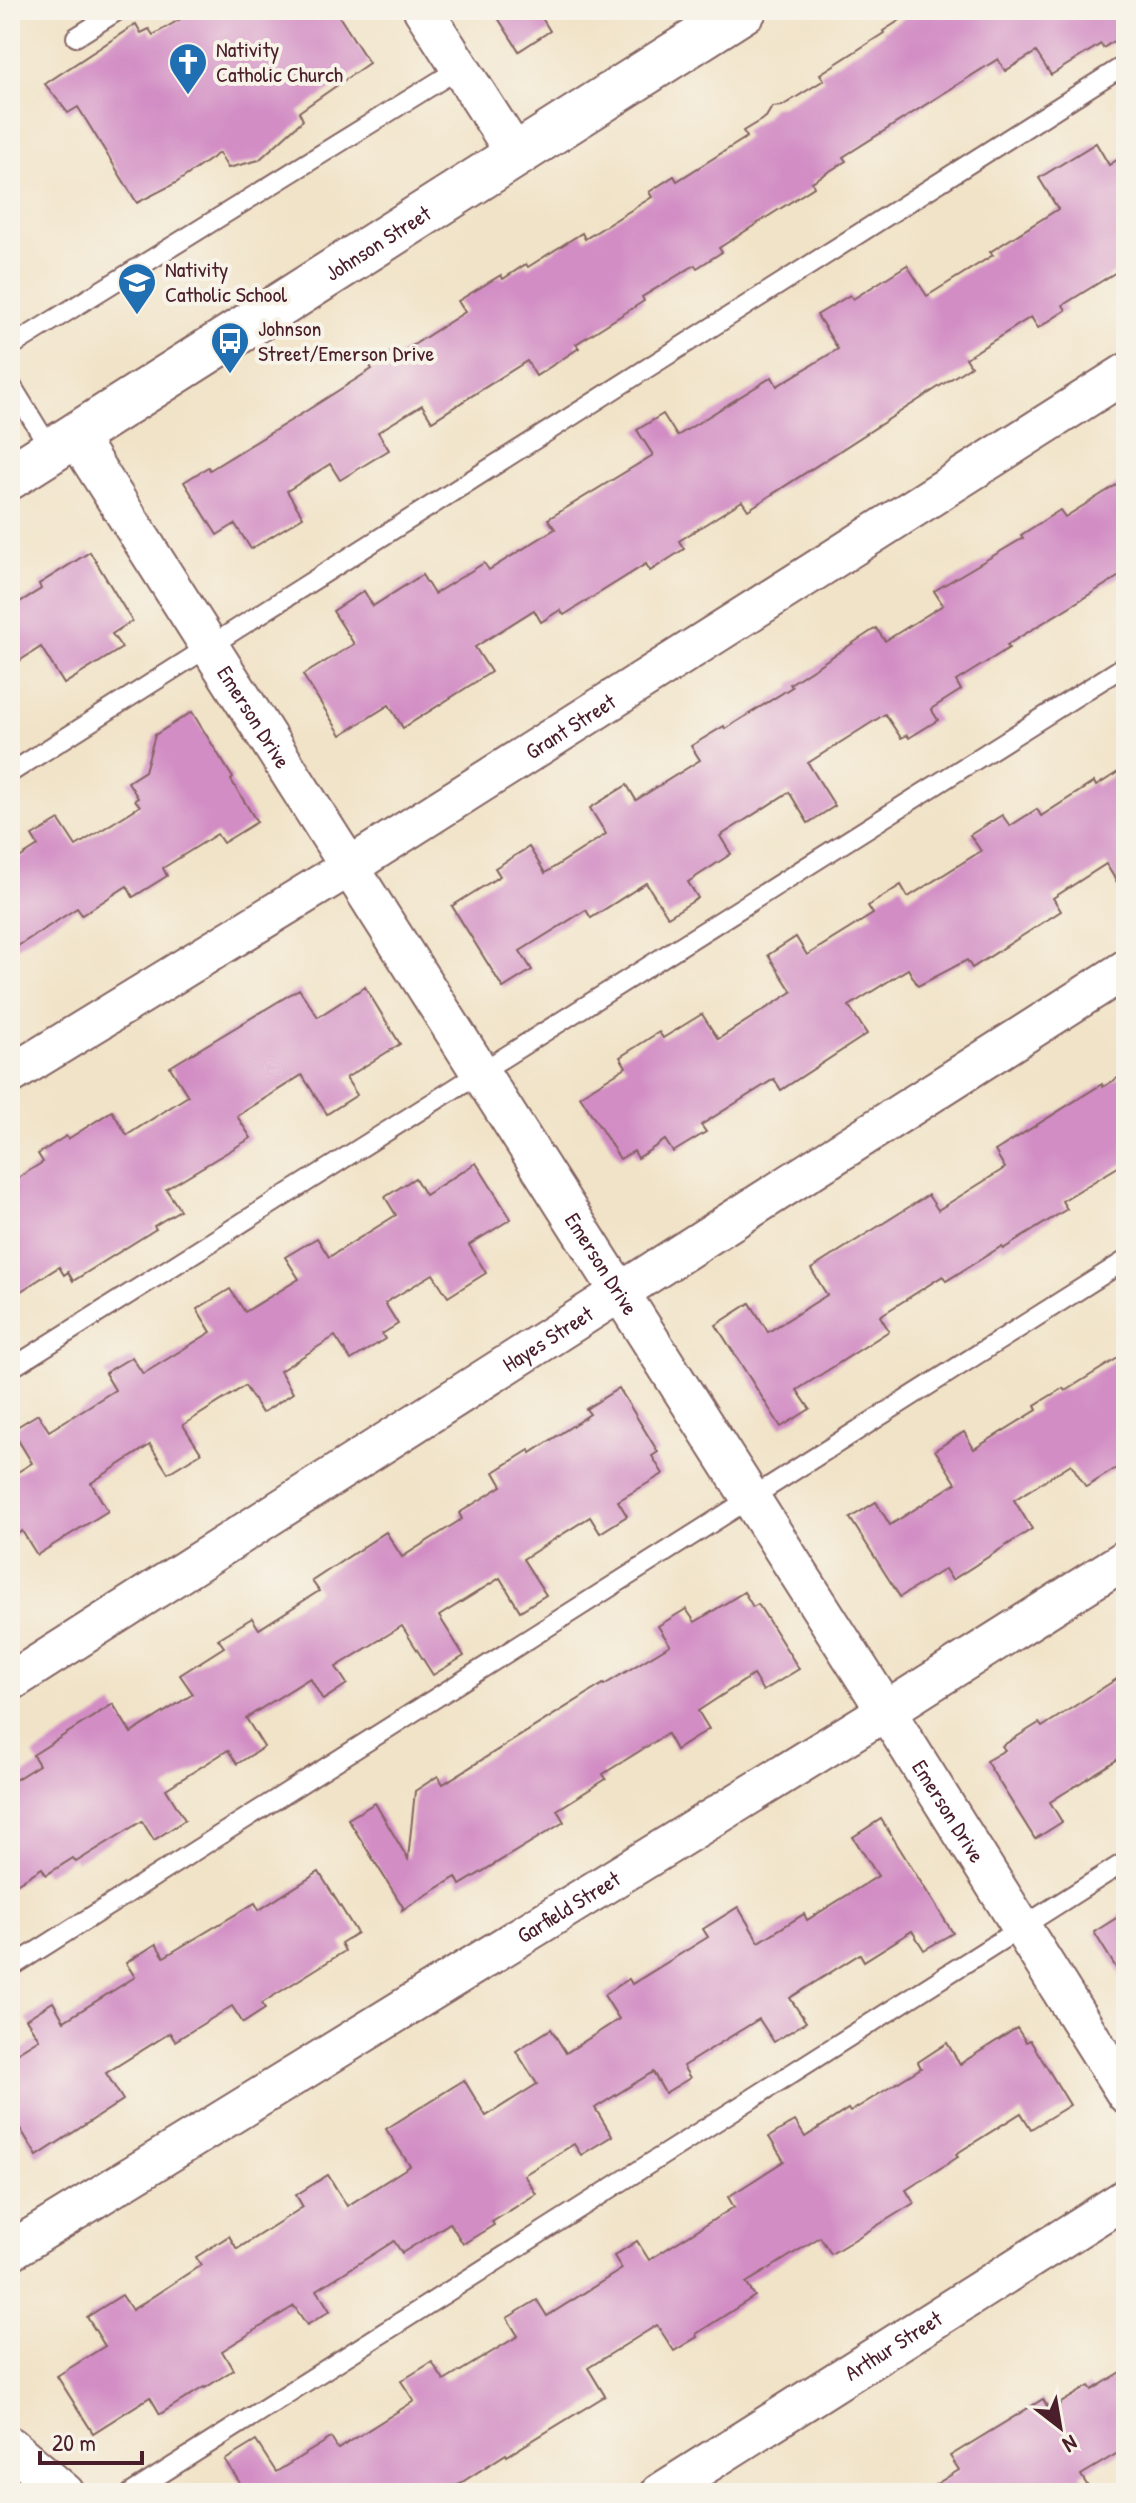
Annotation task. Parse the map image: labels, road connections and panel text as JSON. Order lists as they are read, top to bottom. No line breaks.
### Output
{"streets":{"street":["Johnson Street","Emerson Drive","Grant Street","Hayes Street","Garfield Street","Arthur Street"]},"crossings":[["Johnson Street","Emerson Drive"],["Emerson Drive","Grant Street"],["Emerson Drive","Hayes Street"],["Emerson Drive","Garfield Street"]],"places":{"church":["Nativity Catholic Church"],"school or university":["Nativity Catholic School"],"bus stop":["Johnson Street/Emerson Drive"]},"scale_bar":"20 m","north":"bottom right"}
